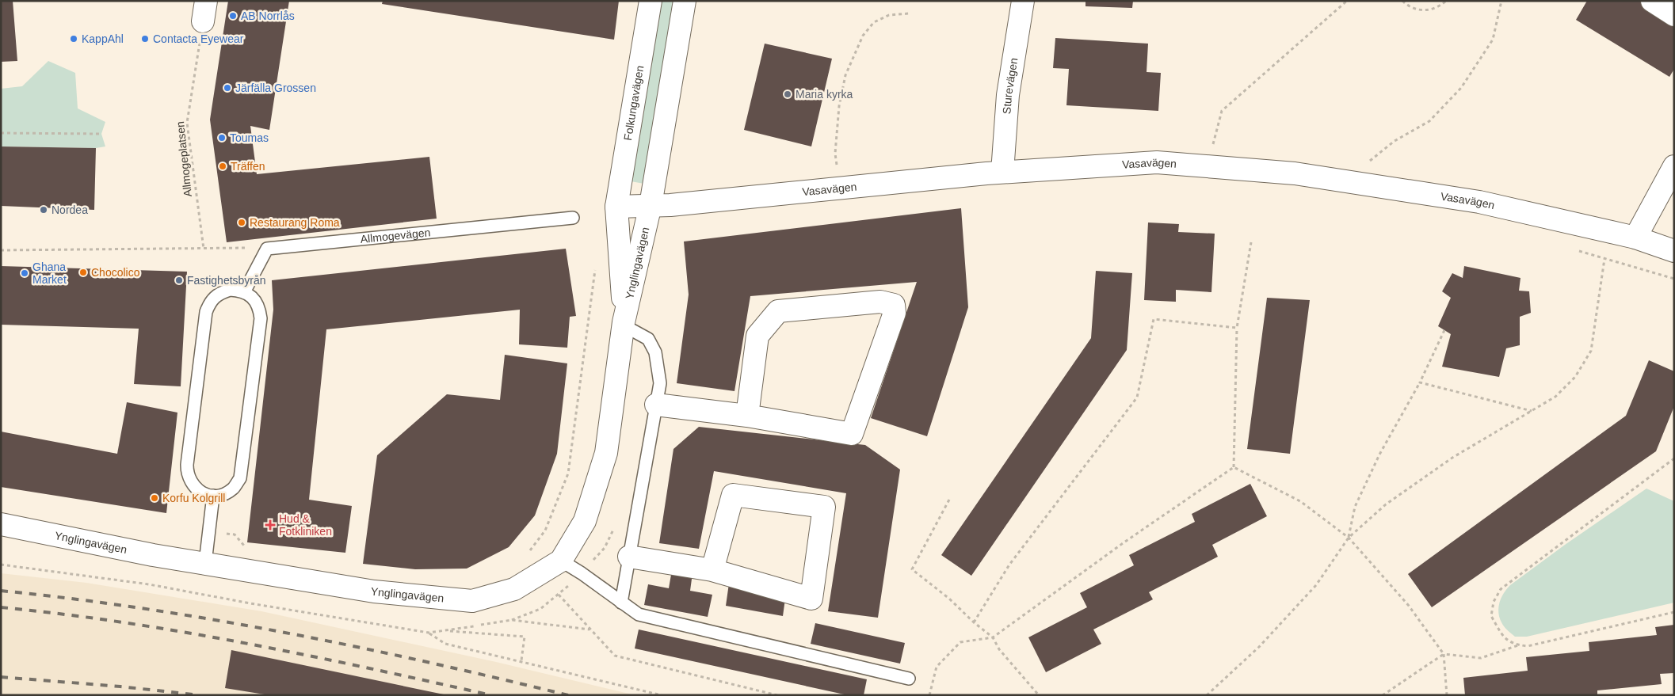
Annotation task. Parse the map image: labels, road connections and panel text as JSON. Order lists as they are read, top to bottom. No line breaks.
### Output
{"streets":{"street":["Sturevägen","Folkungavägen","Vasavägen","Ynglingavägen"],"lane":["Allmogevägen"],"path":["Allmogeplatsen"]},"crossings":[["Sturevägen","Vasavägen"],["Folkungavägen","Vasavägen"],["Folkungavägen","Ynglingavägen"],["Vasavägen","Ynglingavägen"]],"places":{"other":["AB Norrlås","KappAhl","Contacta Eyewear","Järfälla Grossen","Maria kyrka","Toumas","Träffen","Nordea","Restaurang Roma","Chocolico","Ghana Market","Fastighetsbyrån","Korfu Kolgrill"],"health":["Hud & Fotkliniken"]}}
